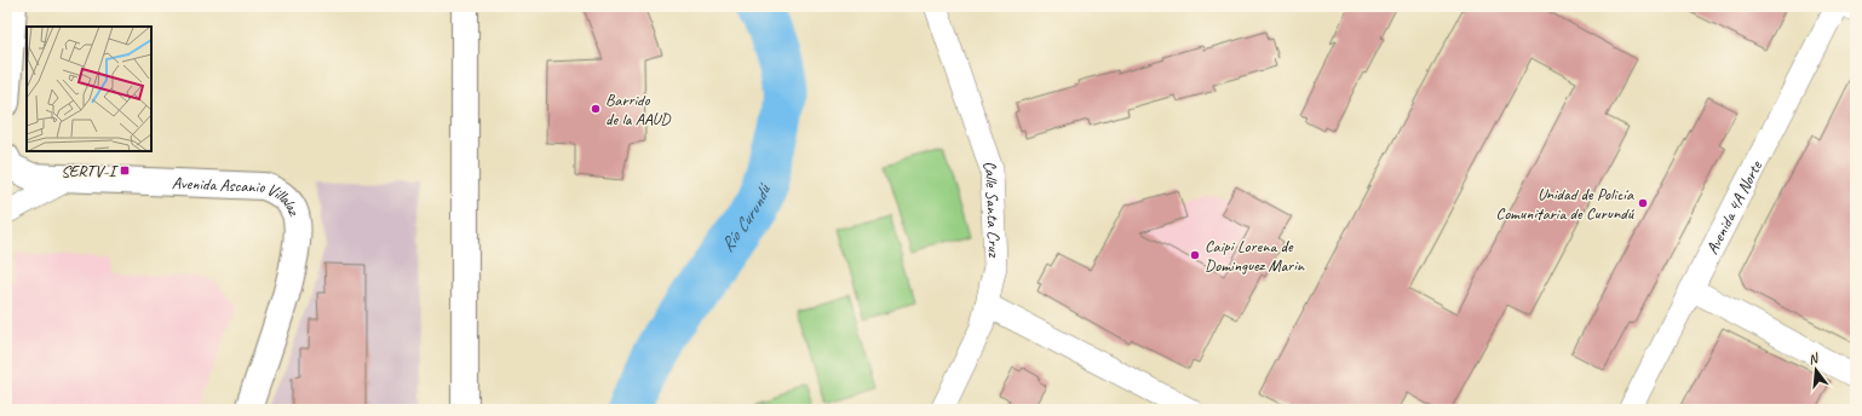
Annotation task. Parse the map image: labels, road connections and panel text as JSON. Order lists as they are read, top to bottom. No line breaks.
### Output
{"streets":{"main road":["Avenida Ascanio Villalaz"],"street":["Avenida 4A Norte","Calle Santa Cruz"]},"water":["Río Curundú"],"places":{"other":["Barrido de la AAUD","Unidad de Policía Comunitaria de Curundú","Caipi Lorena de Dominguez Marin"],"transit":["SERTV-I"]},"north":"top"}
